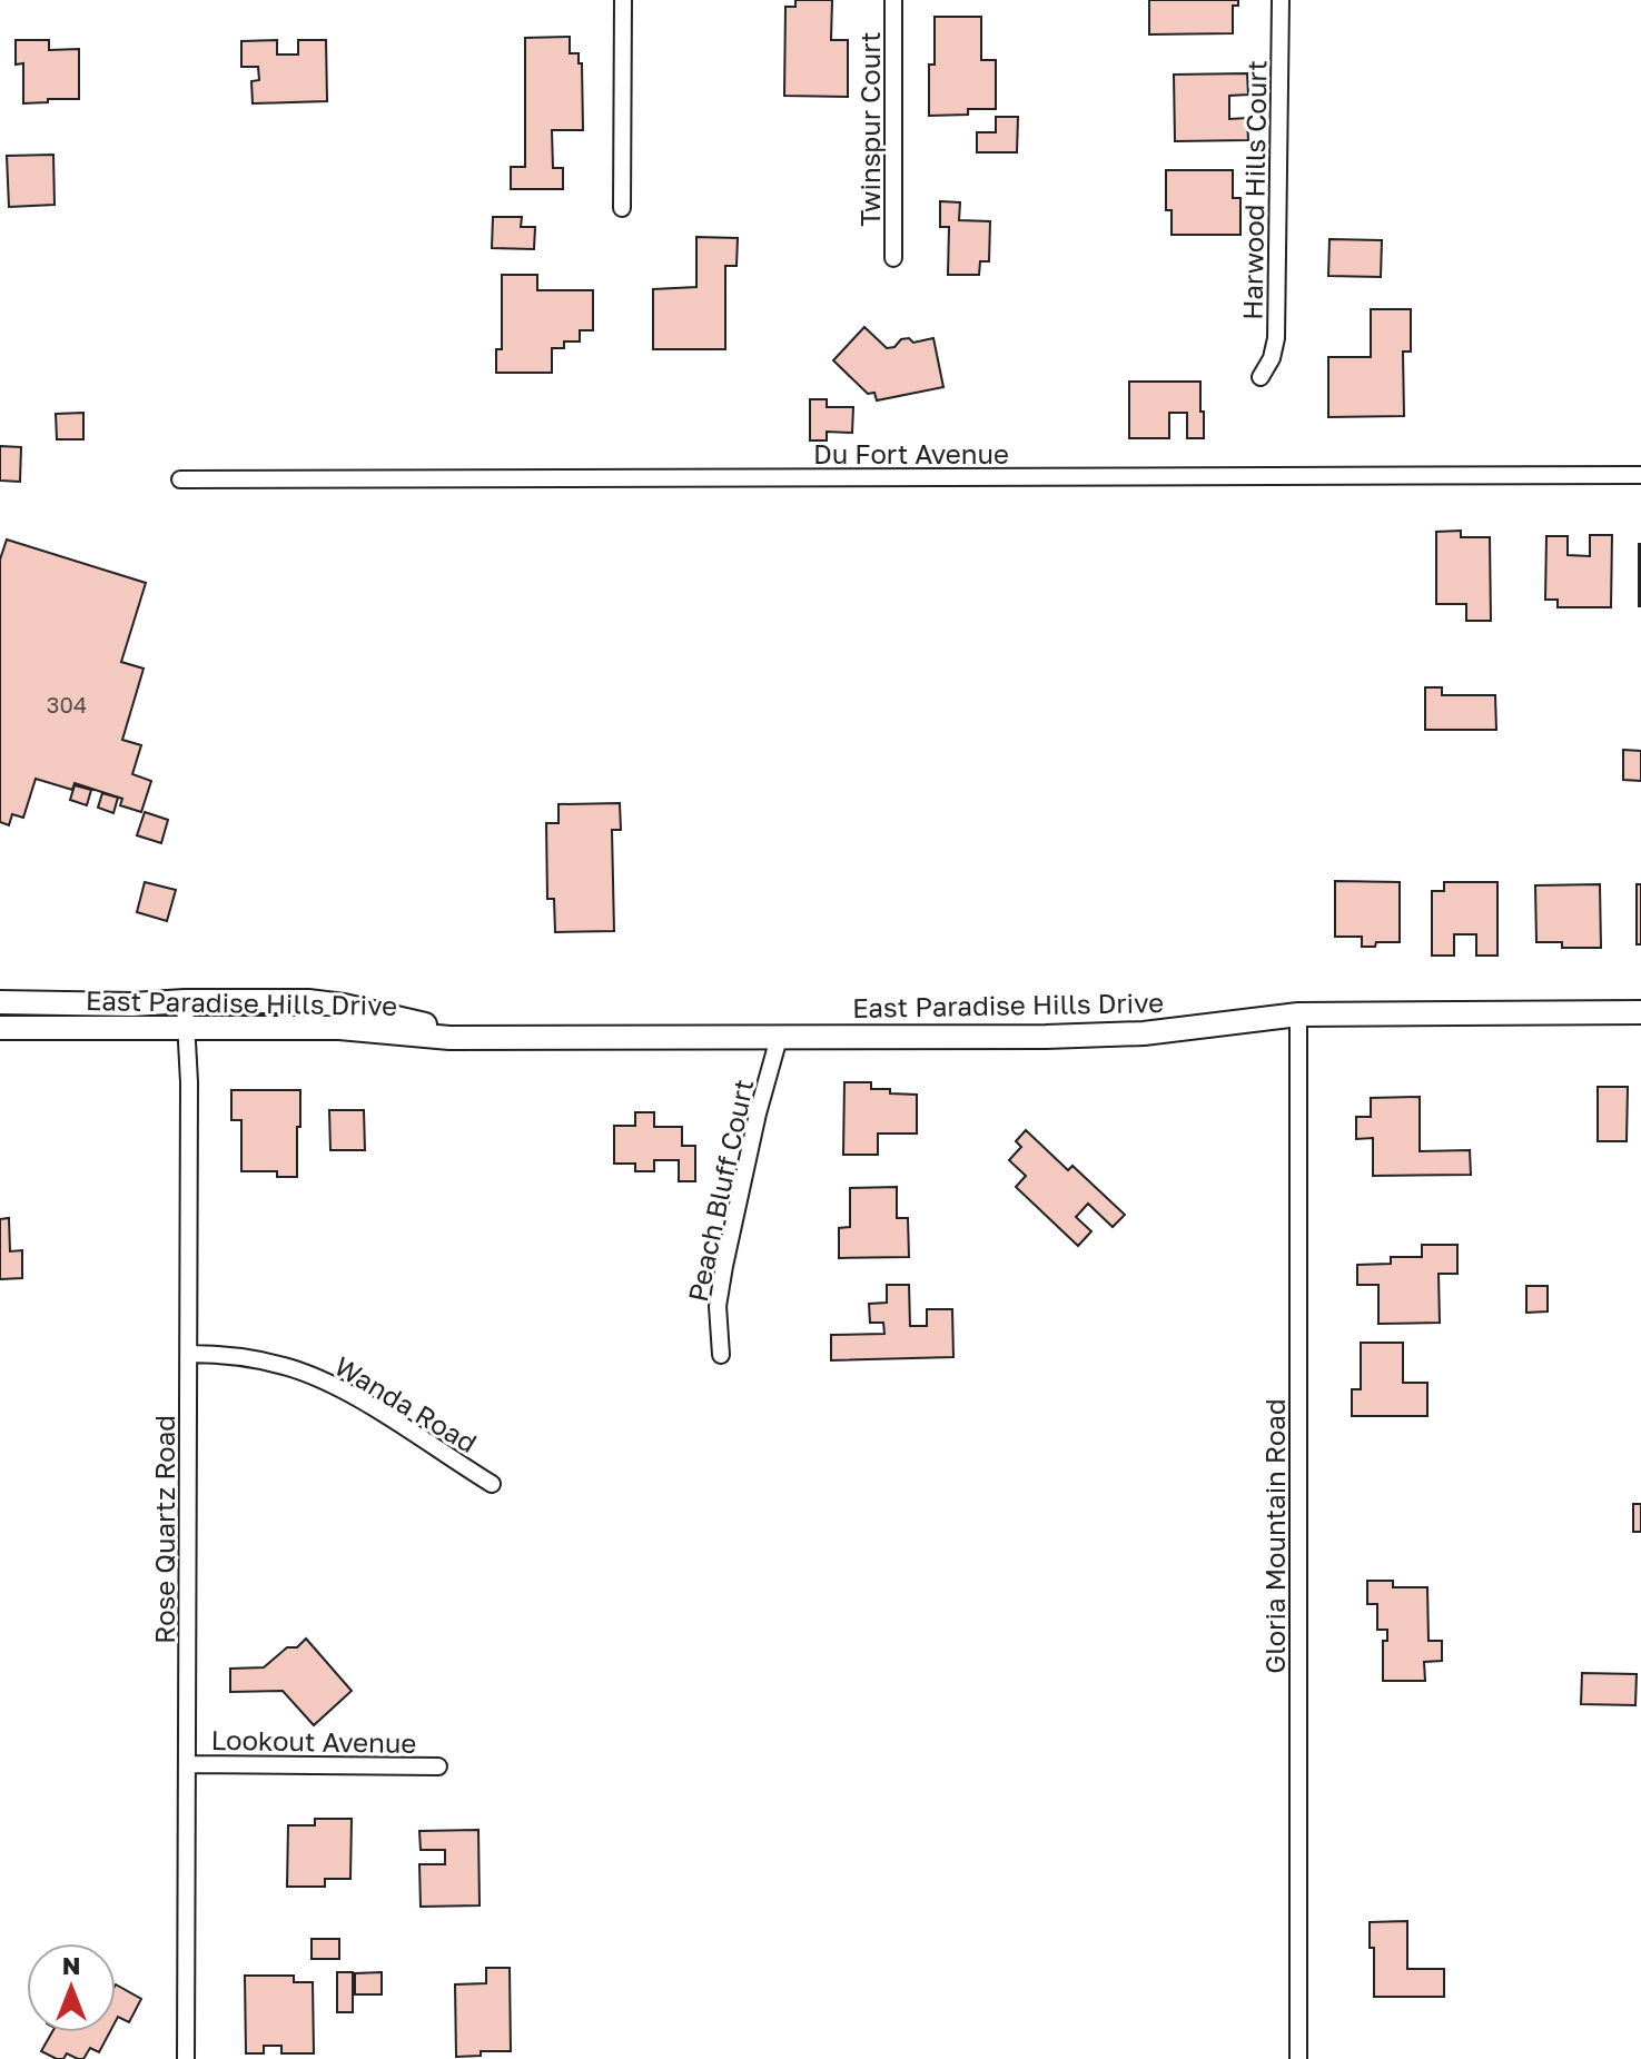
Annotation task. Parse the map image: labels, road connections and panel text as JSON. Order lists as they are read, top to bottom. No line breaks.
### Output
{"streets":{"main road":["East Paradise Hills Drive"],"street":["Twinspur Court","Harwood Hills Court","Du Fort Avenue","Peach Bluff Court","Wanda Road","Rose Quartz Road","Gloria Mountain Road","Lookout Avenue"]},"crossings":[["East Paradise Hills Drive","Peach Bluff Court"],["East Paradise Hills Drive","Rose Quartz Road"],["East Paradise Hills Drive","Gloria Mountain Road"],["Wanda Road","Rose Quartz Road"],["Rose Quartz Road","Lookout Avenue"]],"house_numbers":["304"],"north":"top"}
